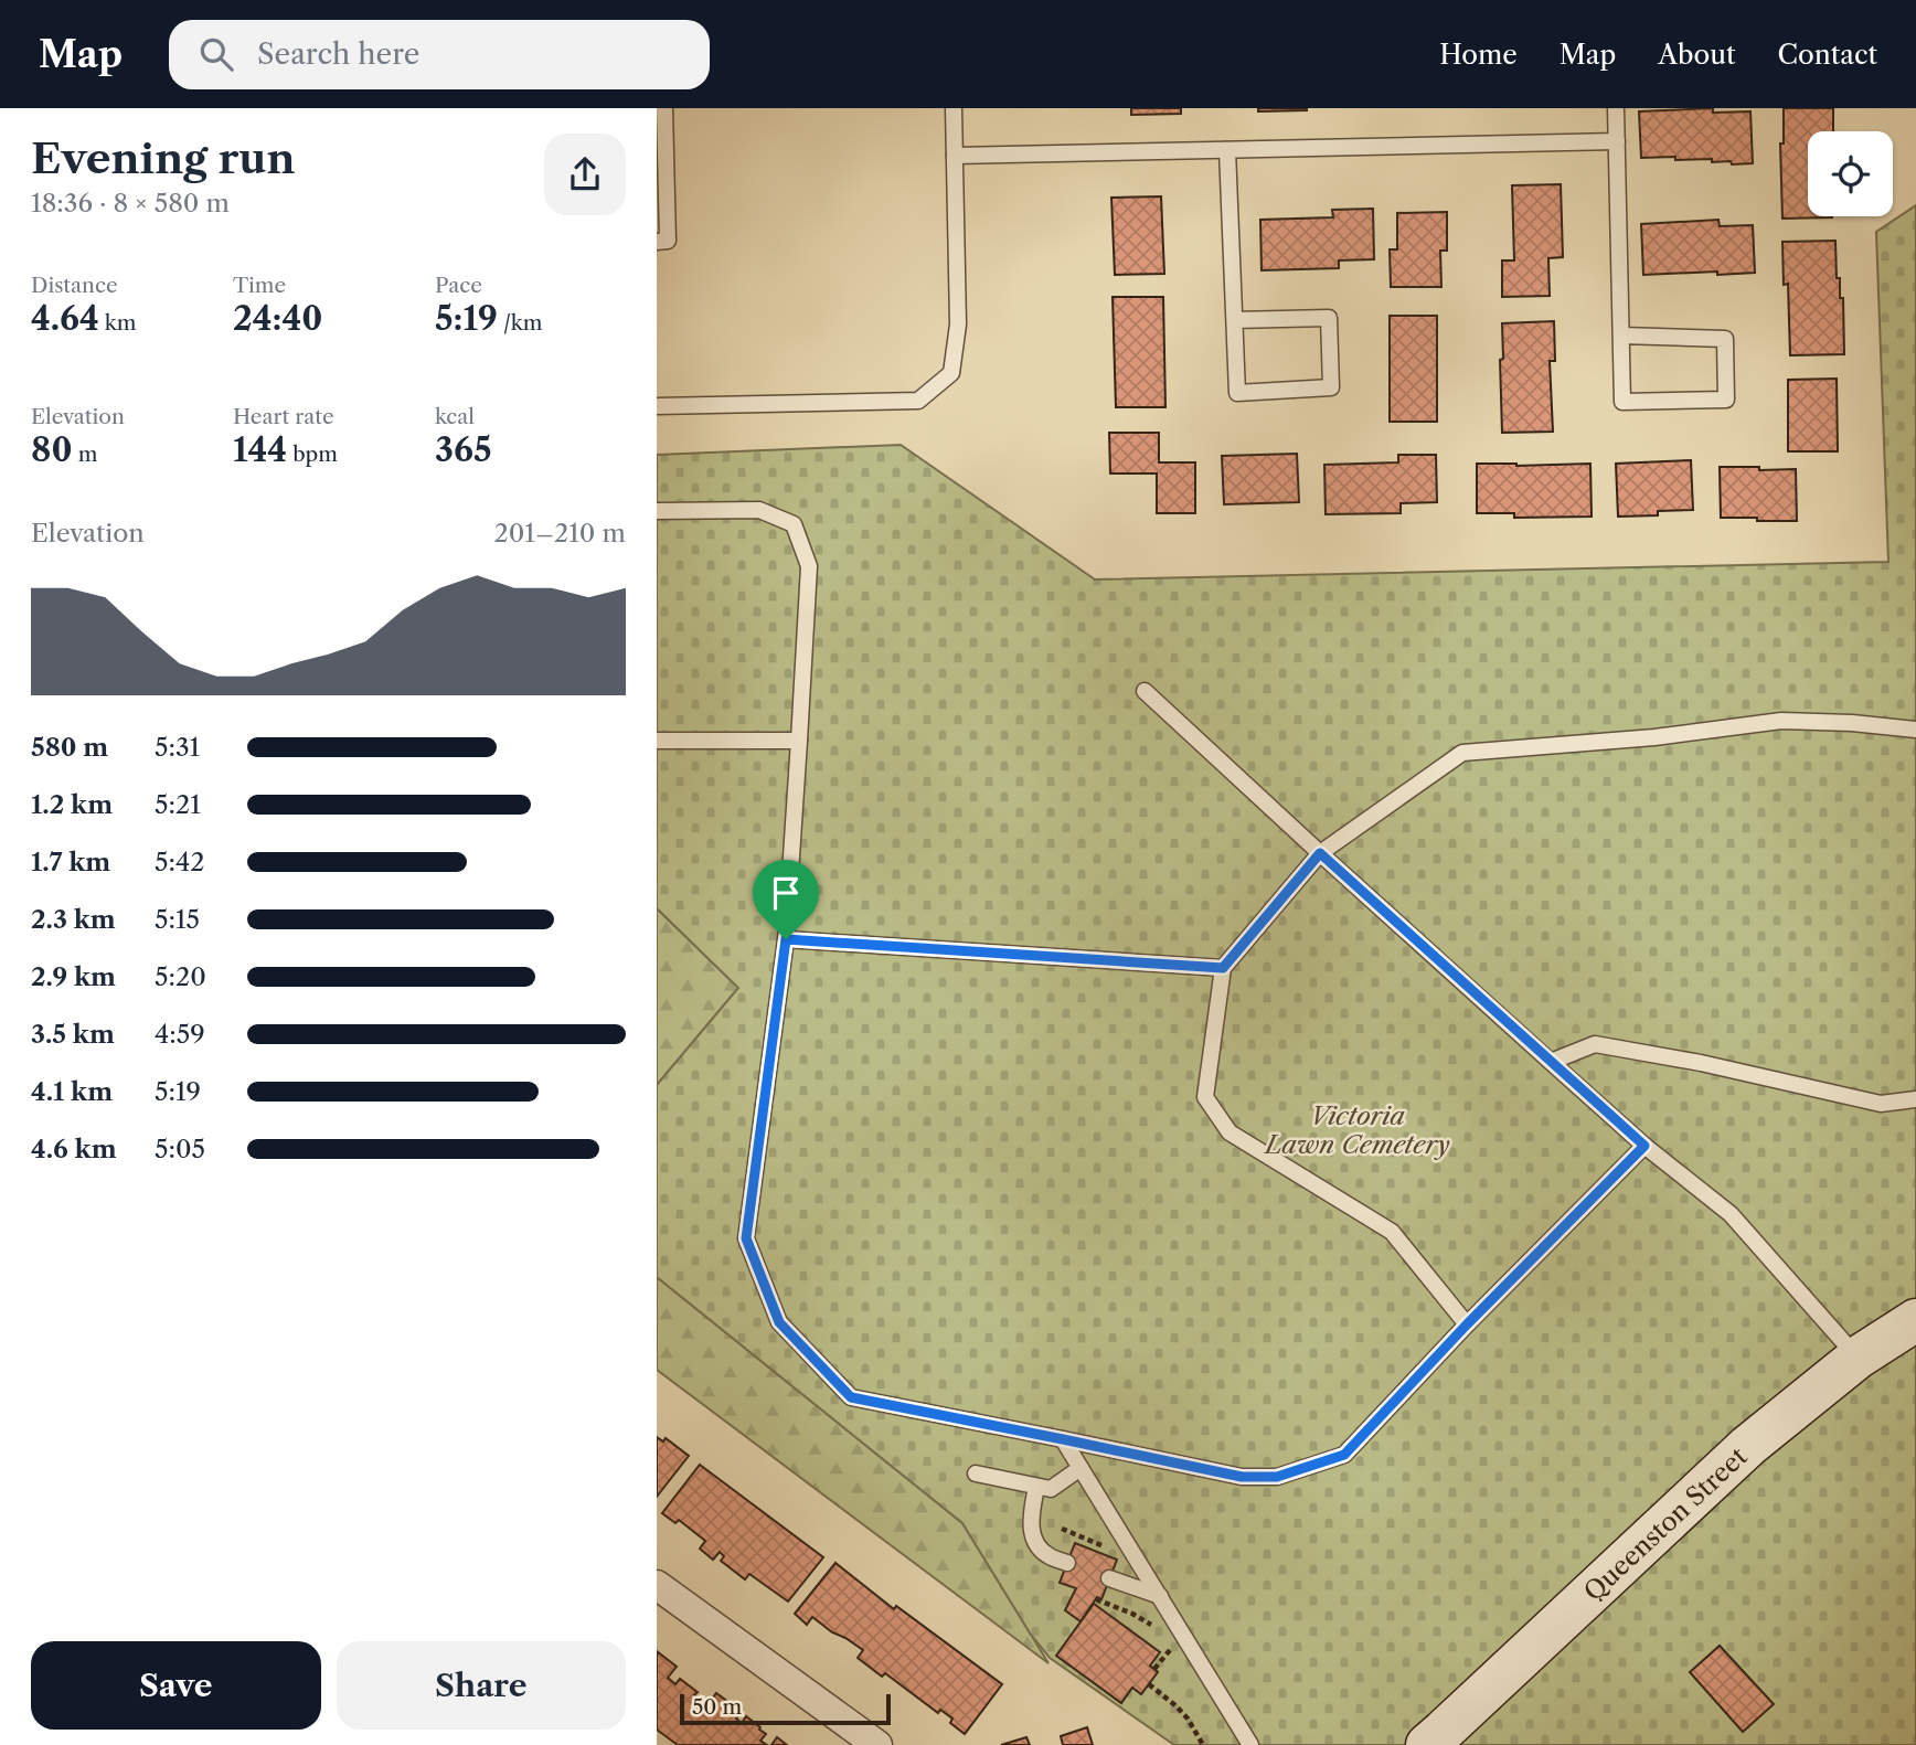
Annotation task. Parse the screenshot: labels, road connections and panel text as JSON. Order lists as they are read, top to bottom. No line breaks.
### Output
{"streets":{"main road":["Queenston Street"]},"parks":["Victoria Lawn Cemetery"],"scale_bar":"50 m","page":{"header":"Map","search":"Search here","nav":["Home","Map","About","Contact"],"heading":["Evening run","18:36 · 8 × 580 m"],"stats":[["Distance","4.64 km"],["Time","24:40"],["Pace","5:19 /km"],["Elevation","80 m"],["Heart rate","144 bpm"],["kcal","365"]],"chart":["Elevation","201–210 m"],"list":[{"name":"580 m","note":"5:31"},{"name":"1.2 km","note":"5:21"},{"name":"1.7 km","note":"5:42"},{"name":"2.3 km","note":"5:15"},{"name":"2.9 km","note":"5:20"},{"name":"3.5 km","note":"4:59"},{"name":"4.1 km","note":"5:19"},{"name":"4.6 km","note":"5:05"}],"buttons":["Save","Share"],"scale":"50 m"}}
